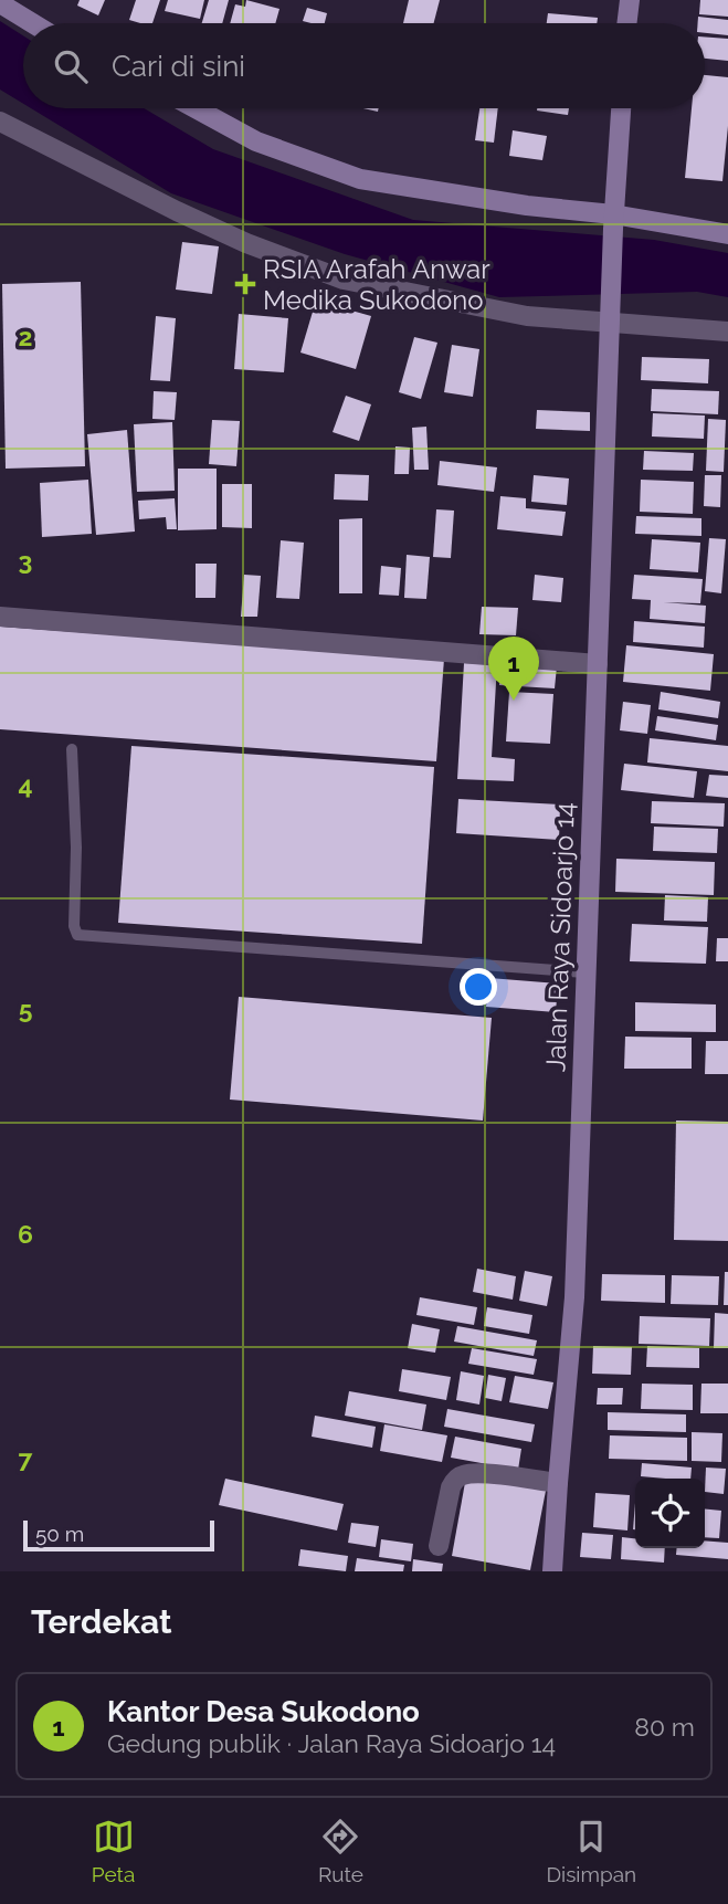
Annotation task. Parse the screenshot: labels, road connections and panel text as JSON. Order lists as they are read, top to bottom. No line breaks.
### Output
{"streets":{"main road":["Jalan Raya Sidoarjo 14"]},"places":{"health":["RSIA Arafah Anwar Medika Sukodono"]},"scale_bar":"50 m","page":{"search":"Cari di sini","pins":"1","scale":"50 m","heading":"Terdekat","list":[{"mark":"1","name":"Kantor Desa Sukodono","note":"Gedung publik · Jalan Raya Sidoarjo 14","value":"80 m"}],"nav":["Peta","Rute","Disimpan"]},"grid":{"rows":["2","3","4","5","6","7"]}}
